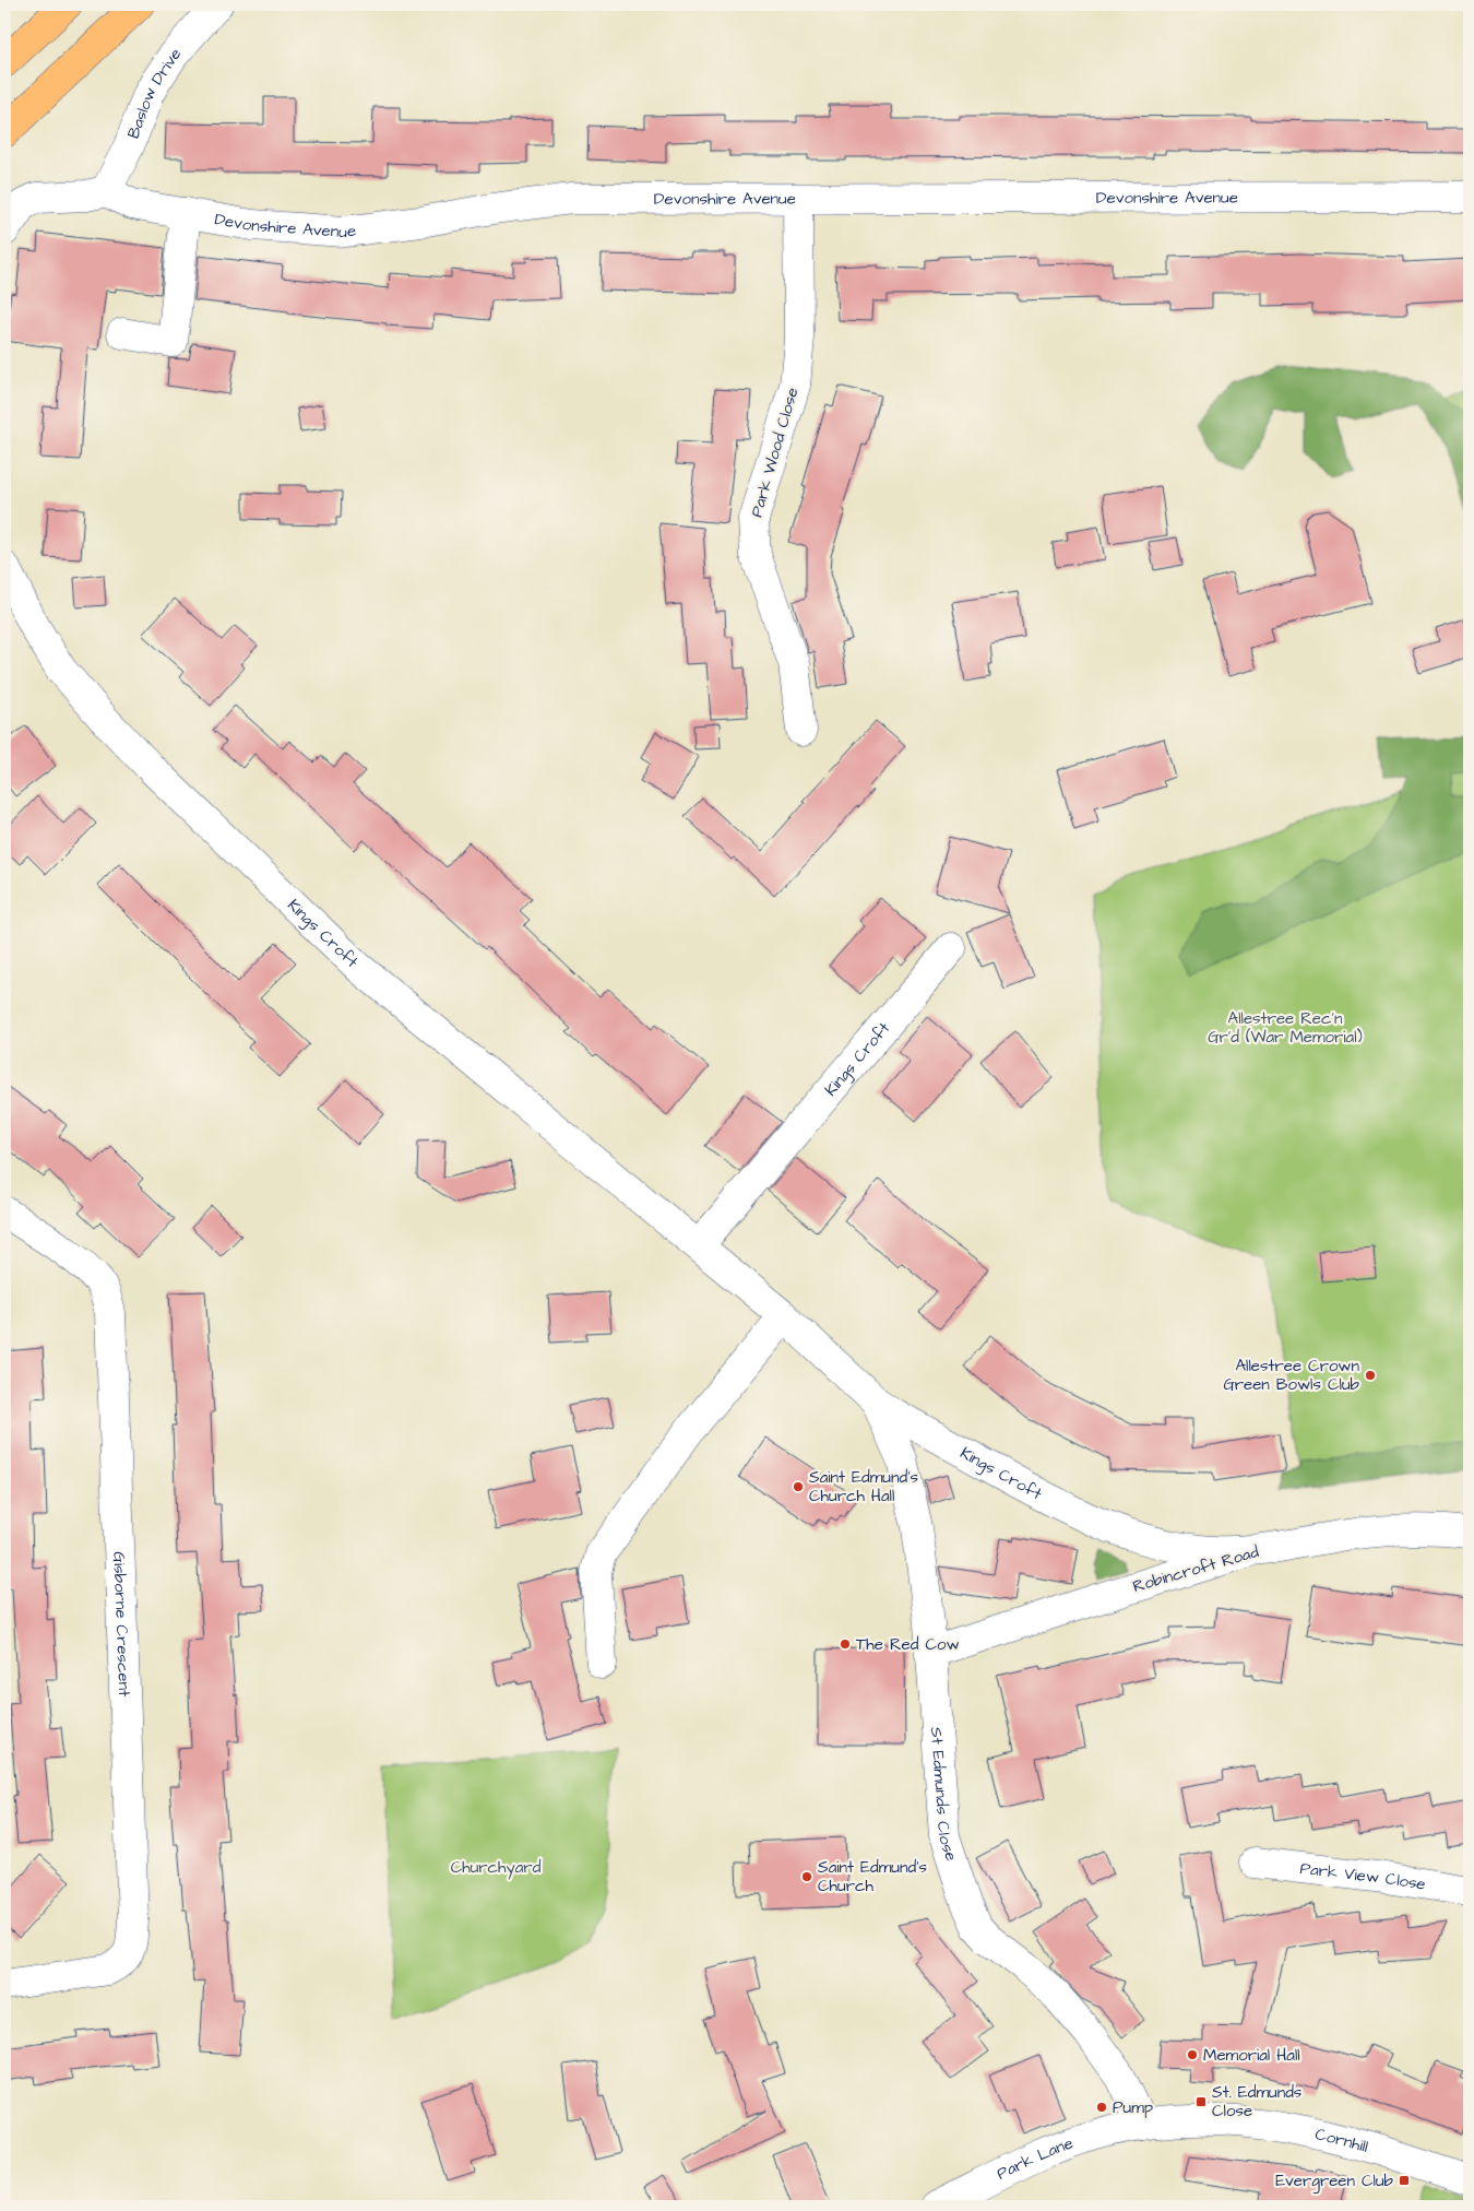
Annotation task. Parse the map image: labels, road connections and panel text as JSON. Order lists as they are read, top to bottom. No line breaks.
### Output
{"streets":{"street":["Baslow Drive","Devonshire Avenue","Park Wood Close","Kings Croft","Robincroft Road","Gisborne Crescent","St Edmunds Close","Park View Close","Cornhill","Park Lane"]},"crossings":[["Baslow Drive","Devonshire Avenue"],["Devonshire Avenue","Park Wood Close"],["Kings Croft","Robincroft Road"],["Kings Croft","St Edmunds Close"],["Robincroft Road","St Edmunds Close"],["St Edmunds Close","Cornhill"],["St Edmunds Close","Park Lane"],["Cornhill","Park Lane"]],"parks":["Allestree Rec'n Gr'd (War Memorial)","Churchyard"],"places":{"other":["Allestree Crown Green Bowls Club","Saint Edmund's Church Hall","The Red Cow","Saint Edmund's Church","Memorial Hall","Pump"],"transit":["St. Edmunds Close","Evergreen Club"]}}
